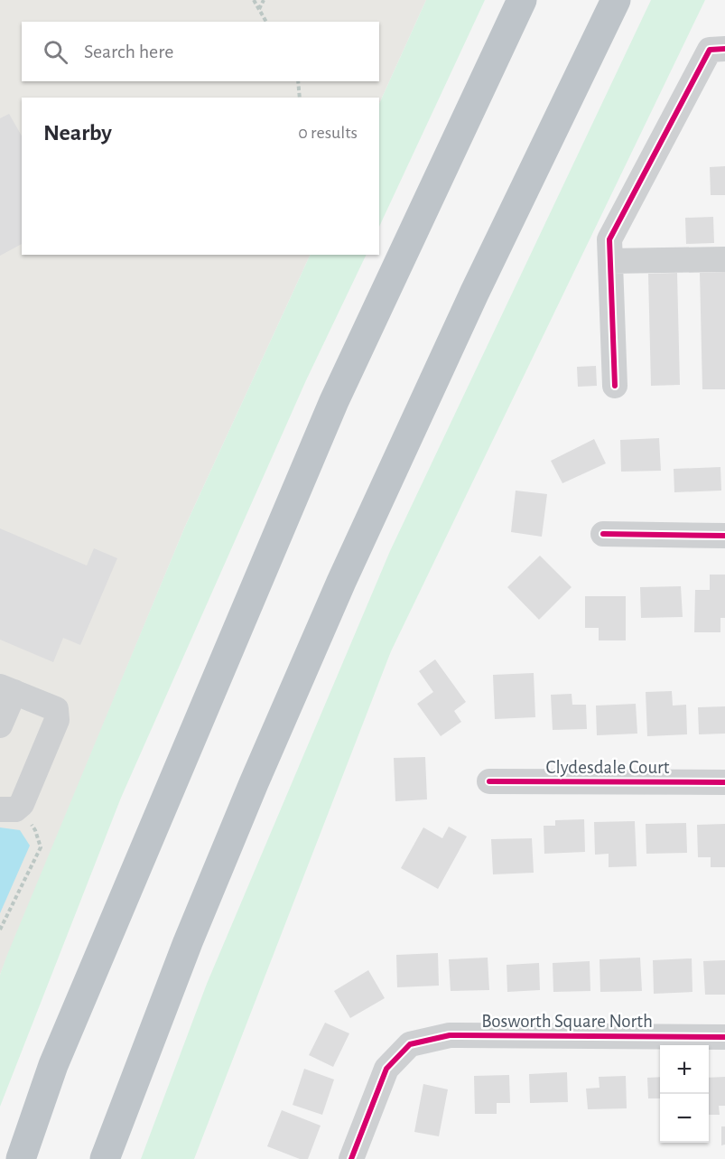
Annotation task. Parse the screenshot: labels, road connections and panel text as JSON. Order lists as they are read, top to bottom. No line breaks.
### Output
{"streets":{"street":["Clydesdale Court","Bosworth Square North"]},"page":{"search":"Search here","heading":["Nearby","0 results"],"map_buttons":["+","−"]}}
